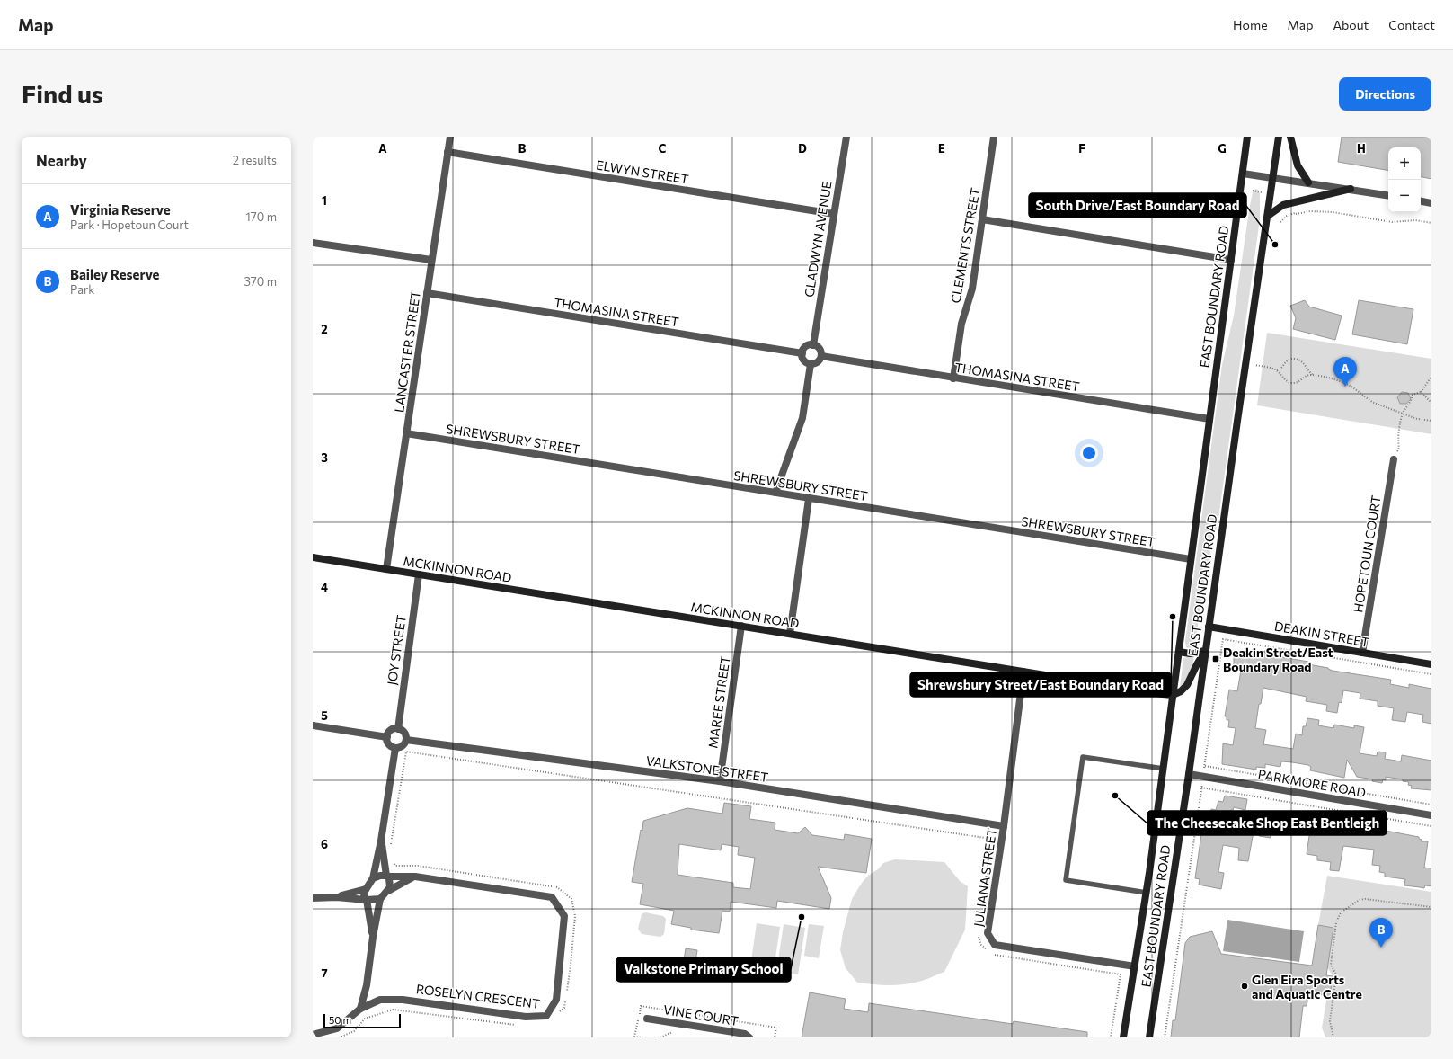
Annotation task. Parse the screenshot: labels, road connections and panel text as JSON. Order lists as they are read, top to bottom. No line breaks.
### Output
{"streets":{"main road":["EAST BOUNDARY ROAD","MCKINNON ROAD","DEAKIN STREET"],"street":["ELWYN STREET","GLADWYN AVENUE","CLEMENTS STREET","THOMASINA STREET","LANCASTER STREET","SHREWSBURY STREET","HOPETOUN COURT","JOY STREET","MAREE STREET","VALKSTONE STREET","PARKMORE ROAD","JULIANA STREET","ROSELYN CRESCENT","VINE COURT"]},"crossings":[["ELWYN STREET","GLADWYN AVENUE"],["ELWYN STREET","LANCASTER STREET"],["GLADWYN AVENUE","THOMASINA STREET"],["CLEMENTS STREET","THOMASINA STREET"],["EAST BOUNDARY ROAD","THOMASINA STREET"],["EAST BOUNDARY ROAD","SHREWSBURY STREET"],["EAST BOUNDARY ROAD","MCKINNON ROAD"],["EAST BOUNDARY ROAD","DEAKIN STREET"],["EAST BOUNDARY ROAD","PARKMORE ROAD"],["EAST BOUNDARY ROAD","JULIANA STREET"],["THOMASINA STREET","LANCASTER STREET"],["LANCASTER STREET","SHREWSBURY STREET"],["LANCASTER STREET","MCKINNON ROAD"],["HOPETOUN COURT","DEAKIN STREET"],["MCKINNON ROAD","JOY STREET"],["MCKINNON ROAD","MAREE STREET"],["MCKINNON ROAD","JULIANA STREET"],["JOY STREET","VALKSTONE STREET"],["MAREE STREET","VALKSTONE STREET"],["VALKSTONE STREET","JULIANA STREET"]],"places":{"other":["South Drive/East Boundary Road","Shrewsbury Street/East Boundary Road","The Cheesecake Shop East Bentleigh","Valkstone Primary School","Glen Eira Sports and Aquatic Centre"],"transit":["Deakin Street/East Boundary Road"]},"scale_bar":"50 m","page":{"header":"Map","nav":["Home","Map","About","Contact"],"buttons":"Directions","title":"Find us","heading":["Nearby","2 results"],"map_buttons":["+","−"],"list":[{"mark":"A","name":"Virginia Reserve","note":"Park · Hopetoun Court","value":"170 m"},{"mark":"B","name":"Bailey Reserve","note":"Park","value":"370 m"}],"pins":["A","B"],"scale":"50 m"},"grid":{"columns":["A","B","C","D","E","F","G","H"],"rows":["1","2","3","4","5","6","7"]}}
